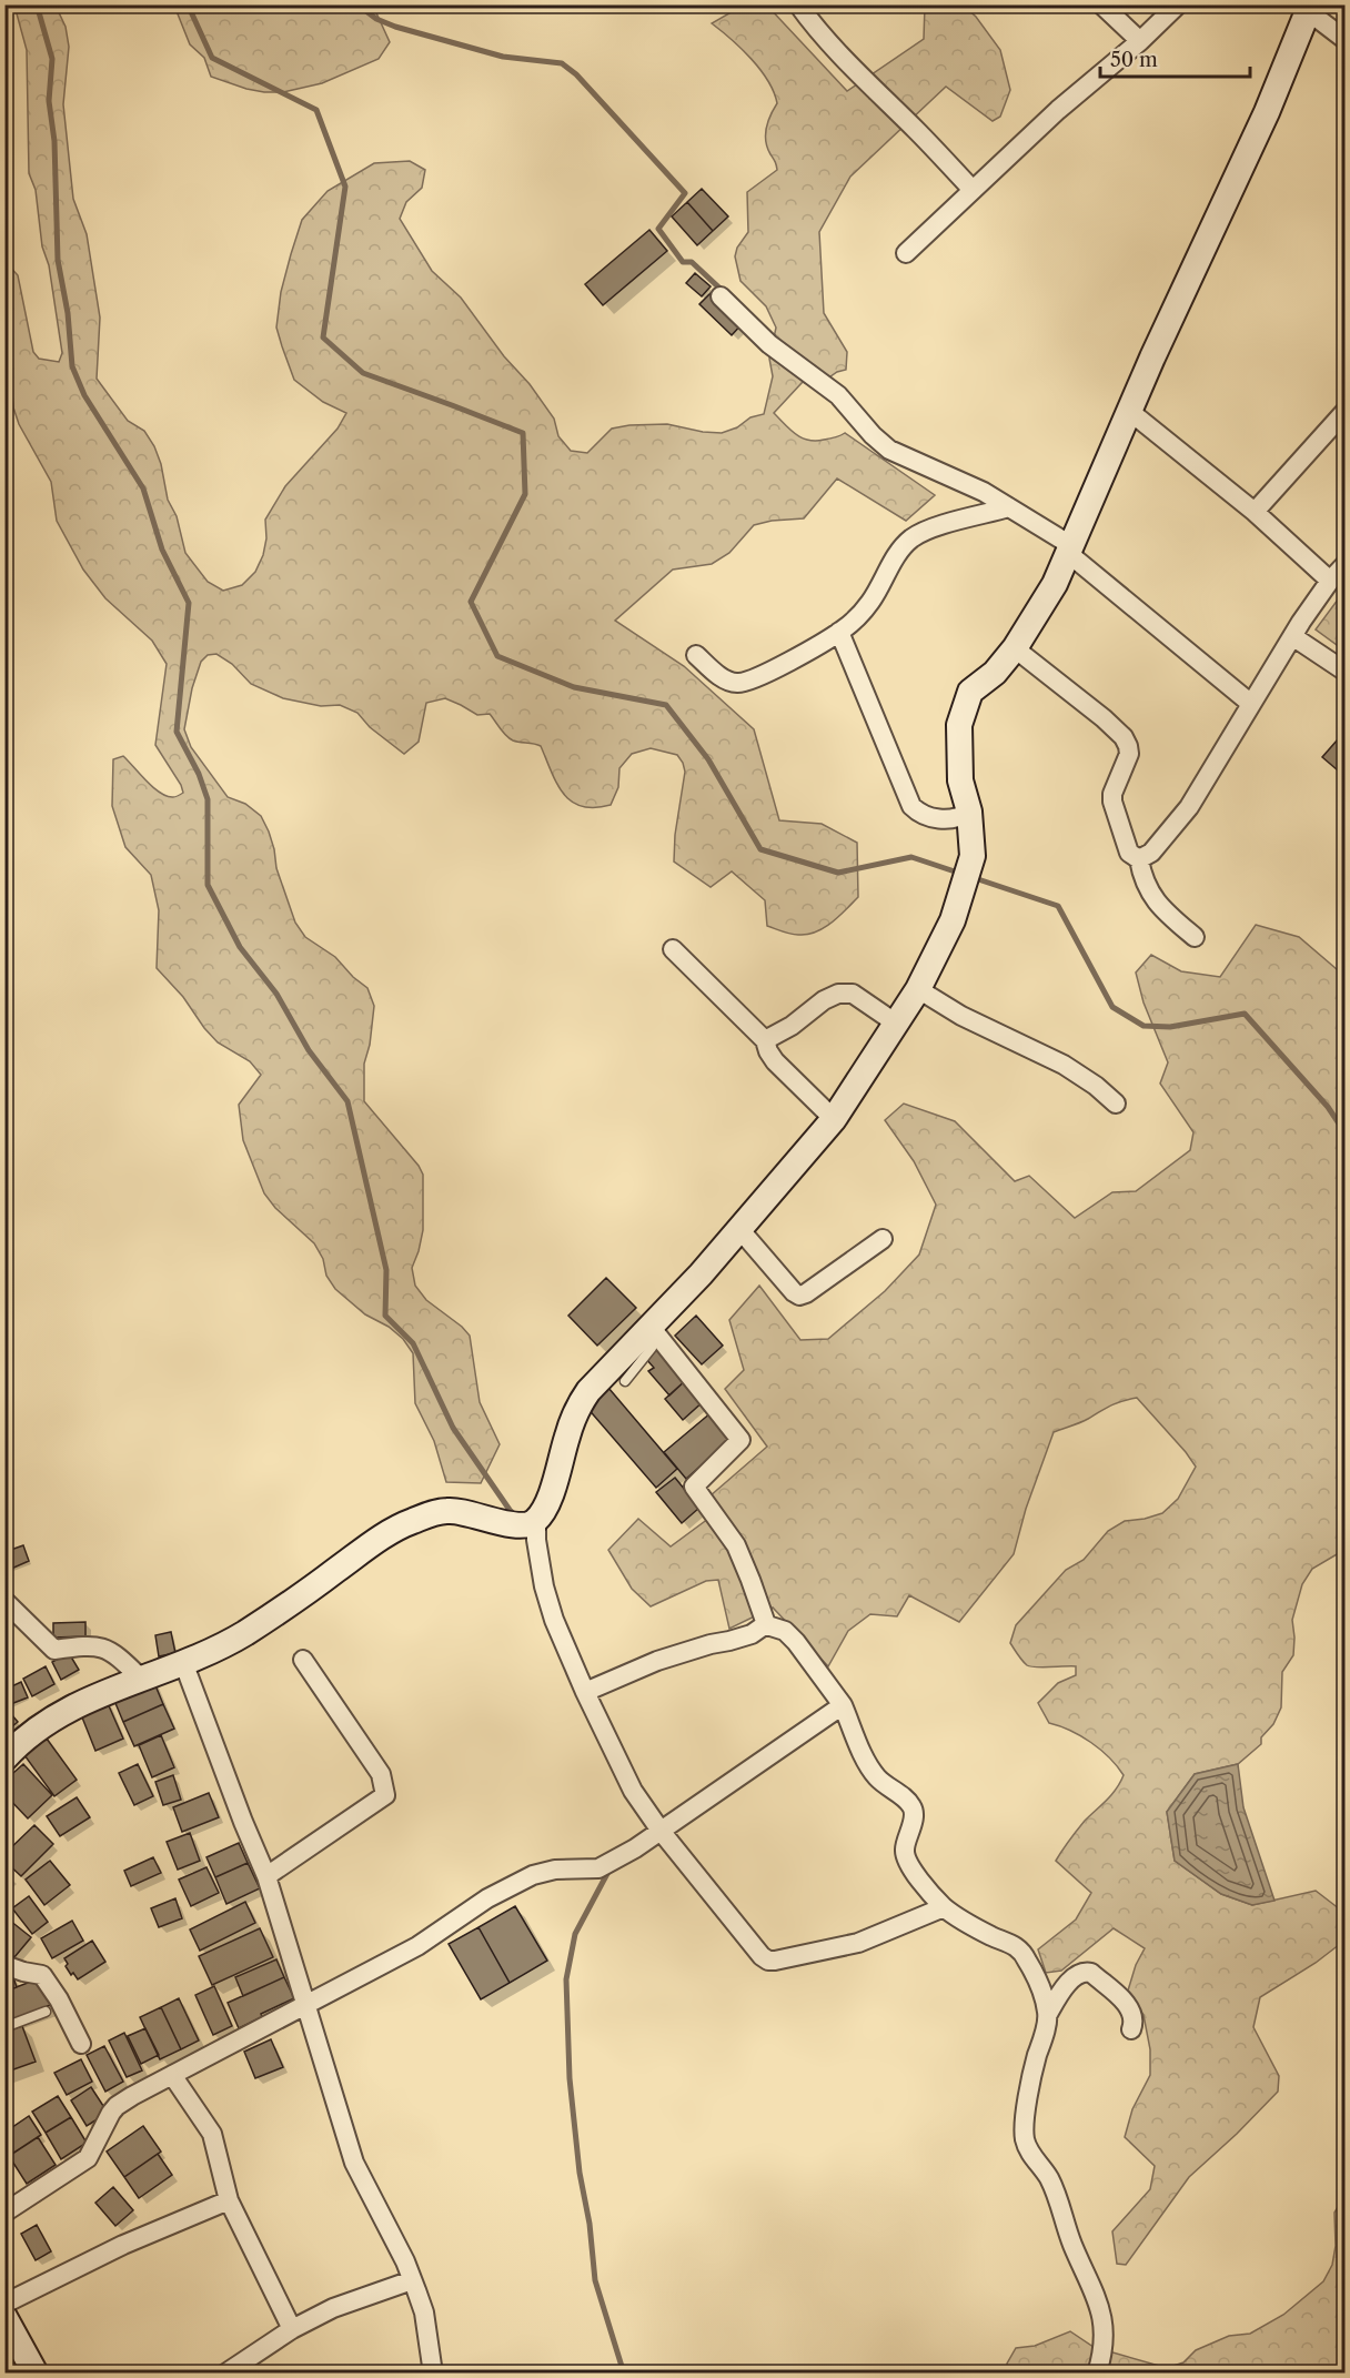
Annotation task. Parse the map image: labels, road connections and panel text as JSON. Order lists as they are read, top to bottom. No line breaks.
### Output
{"scale_bar":"50 m"}
